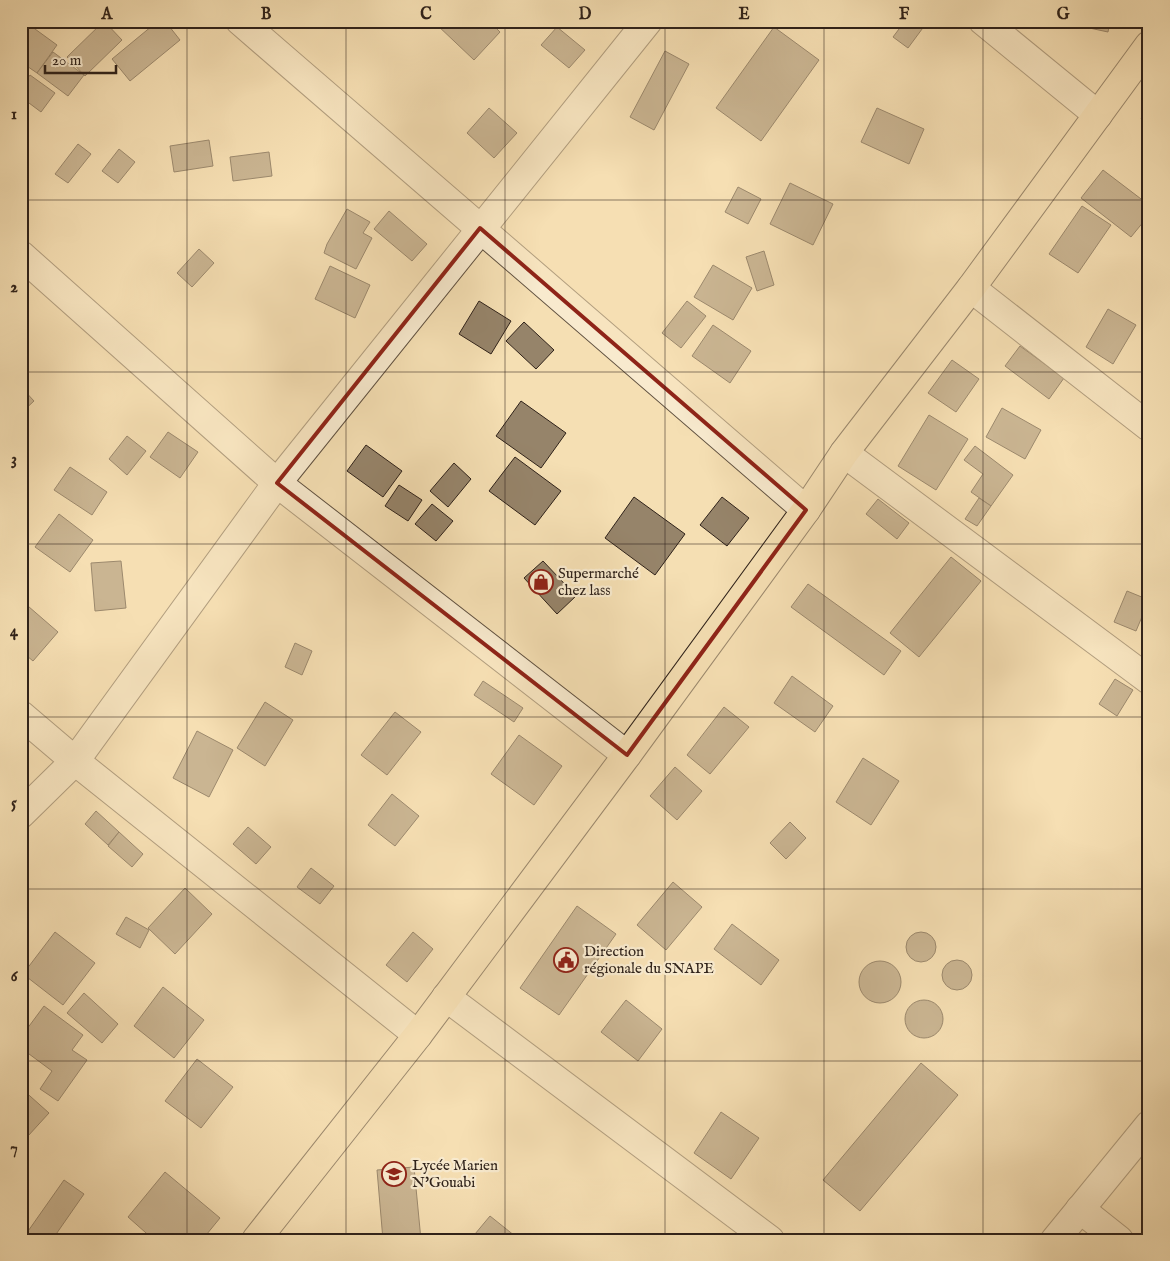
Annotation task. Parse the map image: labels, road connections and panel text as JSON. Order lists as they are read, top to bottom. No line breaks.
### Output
{"places":{"shop":["Supermarché chez lass"],"public building":["Direction régionale du SNAPE"],"school or university":["Lycée Marien N'Gouabi"]},"scale_bar":"20 m","grid":{"columns":["A","B","C","D","E","F","G"],"rows":["1","2","3","4","5","6","7"]}}
